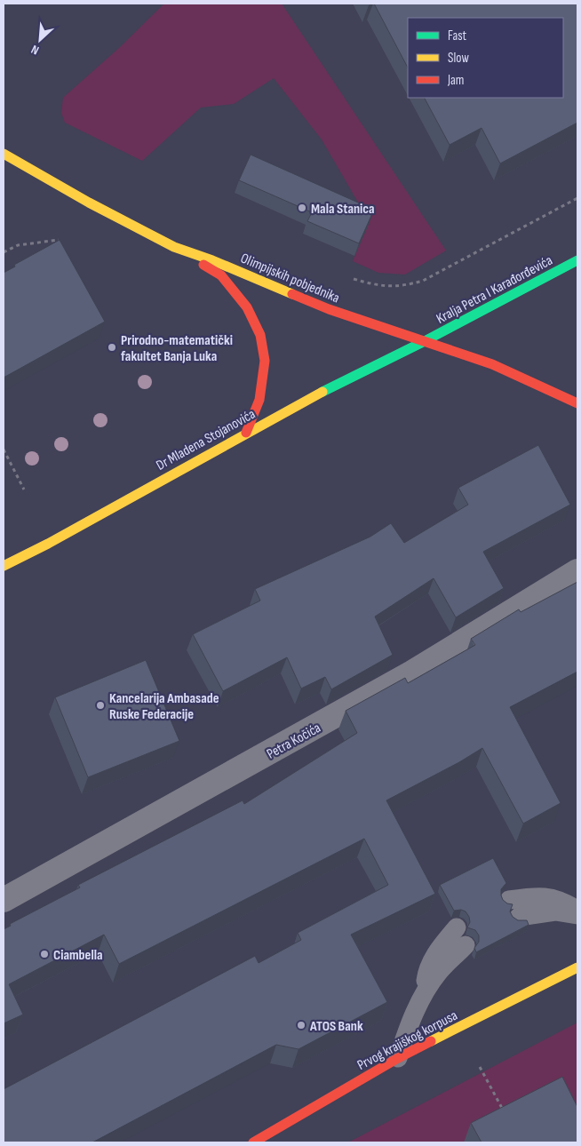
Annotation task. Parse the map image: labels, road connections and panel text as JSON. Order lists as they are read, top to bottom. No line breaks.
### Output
{"streets":{"main road":["Olimpijskih pobjednika","Kralja Petra I Karađorđevića","Dr Mladena Stojanovića","Prvog krajiškog korpusa"],"street":["Petra Kočića"]},"crossings":[["Olimpijskih pobjednika","Kralja Petra I Karađorđevića"],["Olimpijskih pobjednika","Dr Mladena Stojanovića"],["Kralja Petra I Karađorđevića","Dr Mladena Stojanovića"]],"places":["Mala Stanica","Prirodno-matematički fakultet Banja Luka","Kancelarija Ambasade Ruske Federacije","Ciambella","ATOS Bank"],"legend":["Fast","Slow","Jam"],"north":"bottom left"}
